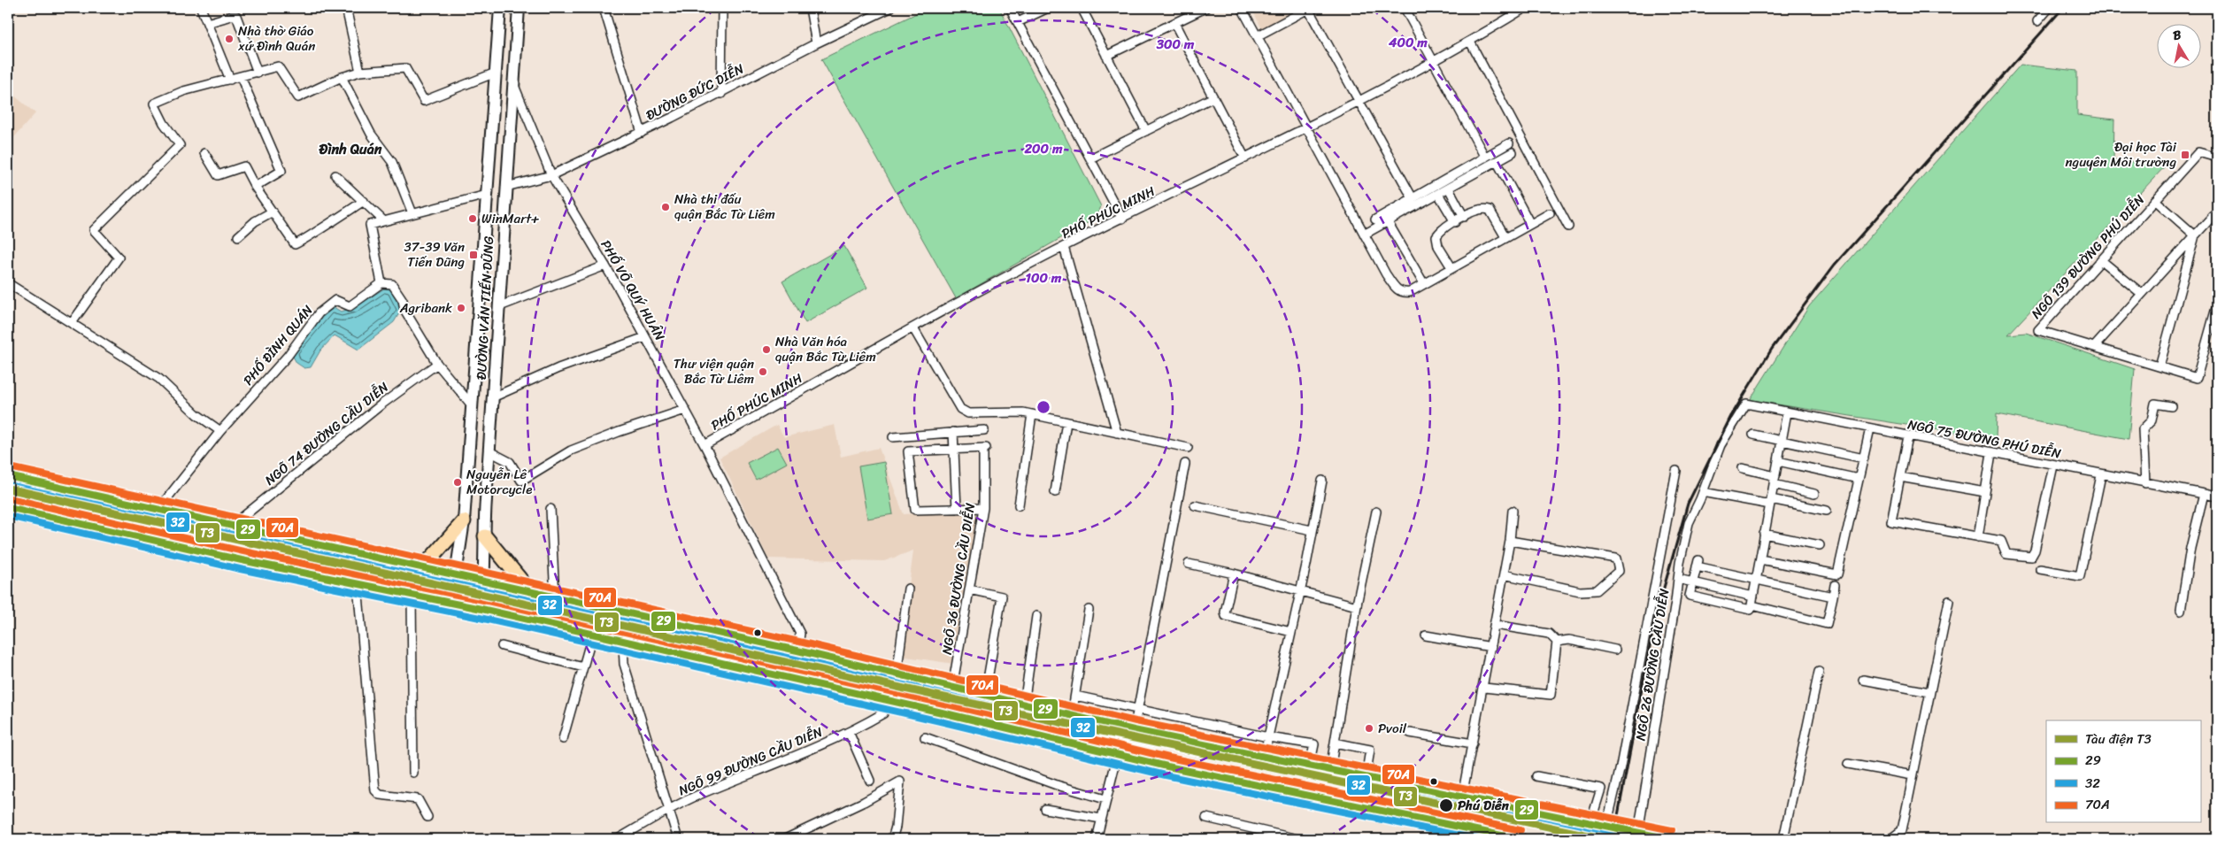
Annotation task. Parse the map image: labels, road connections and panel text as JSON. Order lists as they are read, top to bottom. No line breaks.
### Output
{"streets":{"main road":["ĐƯỜNG VĂN TIẾN DŨNG"],"street":["ĐƯỜNG ĐỨC DIỄN","PHỐ PHÚC MINH","NGÕ 139 ĐƯỜNG PHÚ DIỄN","PHỐ VÕ QUÝ HUÂN","PHỐ ĐÌNH QUÁN","NGÕ 74 ĐƯỜNG CẦU DIỄN","NGÕ 75 ĐƯỜNG PHÚ DIỄN","NGÕ 36 ĐƯỜNG CẦU DIỄN","NGÕ 26 ĐƯỜNG CẦU DIỄN","NGÕ 99 ĐƯỜNG CẦU DIỄN"]},"crossings":[["ĐƯỜNG ĐỨC DIỄN","PHỐ VÕ QUÝ HUÂN"],["ĐƯỜNG ĐỨC DIỄN","ĐƯỜNG VĂN TIẾN DŨNG"],["PHỐ PHÚC MINH","PHỐ VÕ QUÝ HUÂN"],["PHỐ VÕ QUÝ HUÂN","ĐƯỜNG VĂN TIẾN DŨNG"]],"districts":["Đình Quán"],"places":{"other":["Nhà thờ Giáo xứ Đình Quán","Nhà thi đấu quận Bắc Từ Liêm","WinMart+","Agribank","Nhà Văn hóa quận Bắc Từ Liêm","Thư viện quận Bắc Từ Liêm","Nguyễn Lê Motorcycle","Pvoil","Phú Diễn"],"transit":["Đại học Tài nguyên Môi trường","37-39 Văn Tiến Dũng"]},"lines":["transit line 70A","transit line 29","transit line 32","metro line T3"],"legend":["Tàu điện T3","29","32","70A"],"north":"top","rings":["400 m","300 m","200 m","100 m"]}
